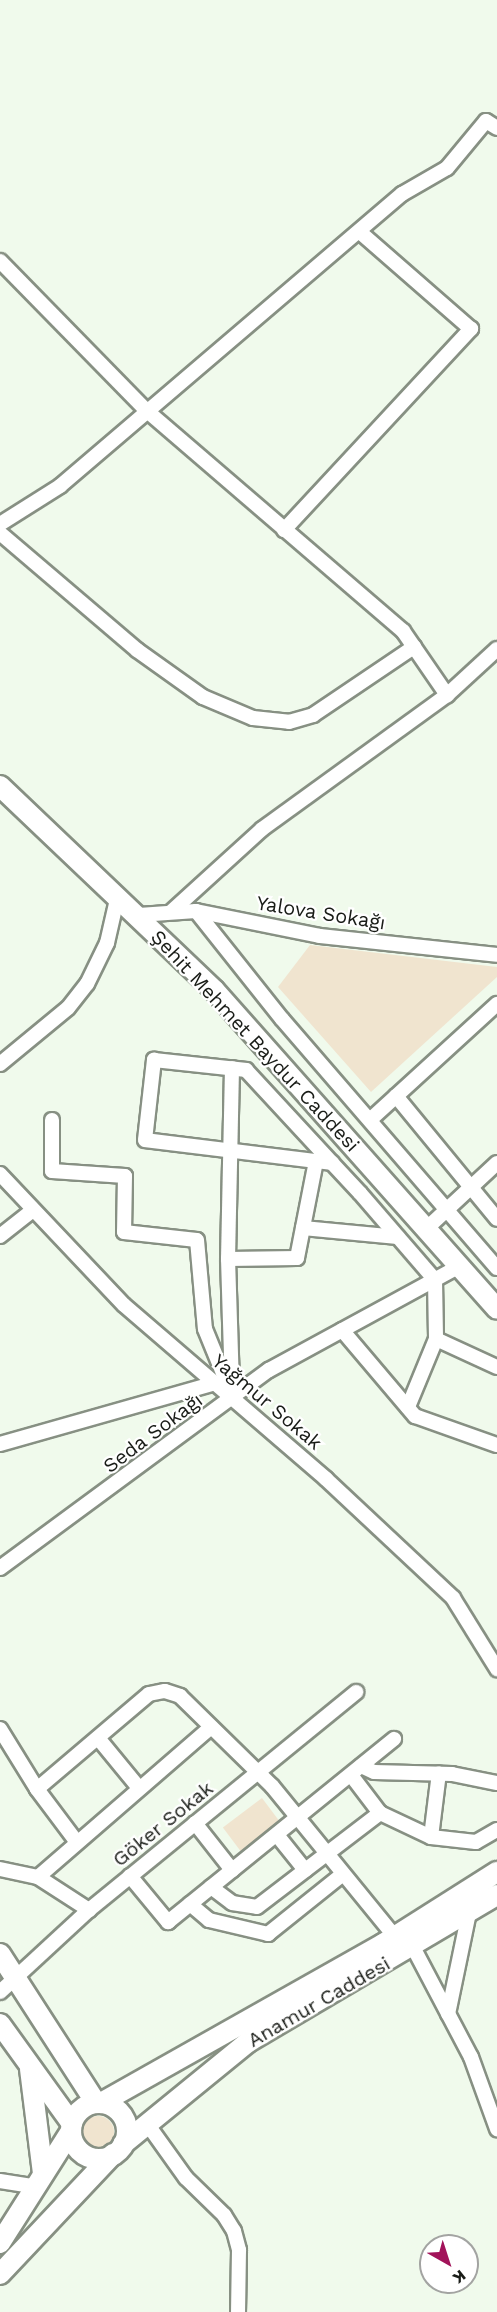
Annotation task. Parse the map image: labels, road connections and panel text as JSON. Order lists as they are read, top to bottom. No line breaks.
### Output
{"streets":{"street":["Yalova Sokağı","Şehit Mehmet Baydur Caddesi","Yağmur Sokak","Seda Sokağı","Göker Sokak","Anamur Caddesi"]},"crossings":[["Yalova Sokağı","Şehit Mehmet Baydur Caddesi"],["Şehit Mehmet Baydur Caddesi","Seda Sokağı"],["Yağmur Sokak","Seda Sokağı"]],"north":"bottom right"}
